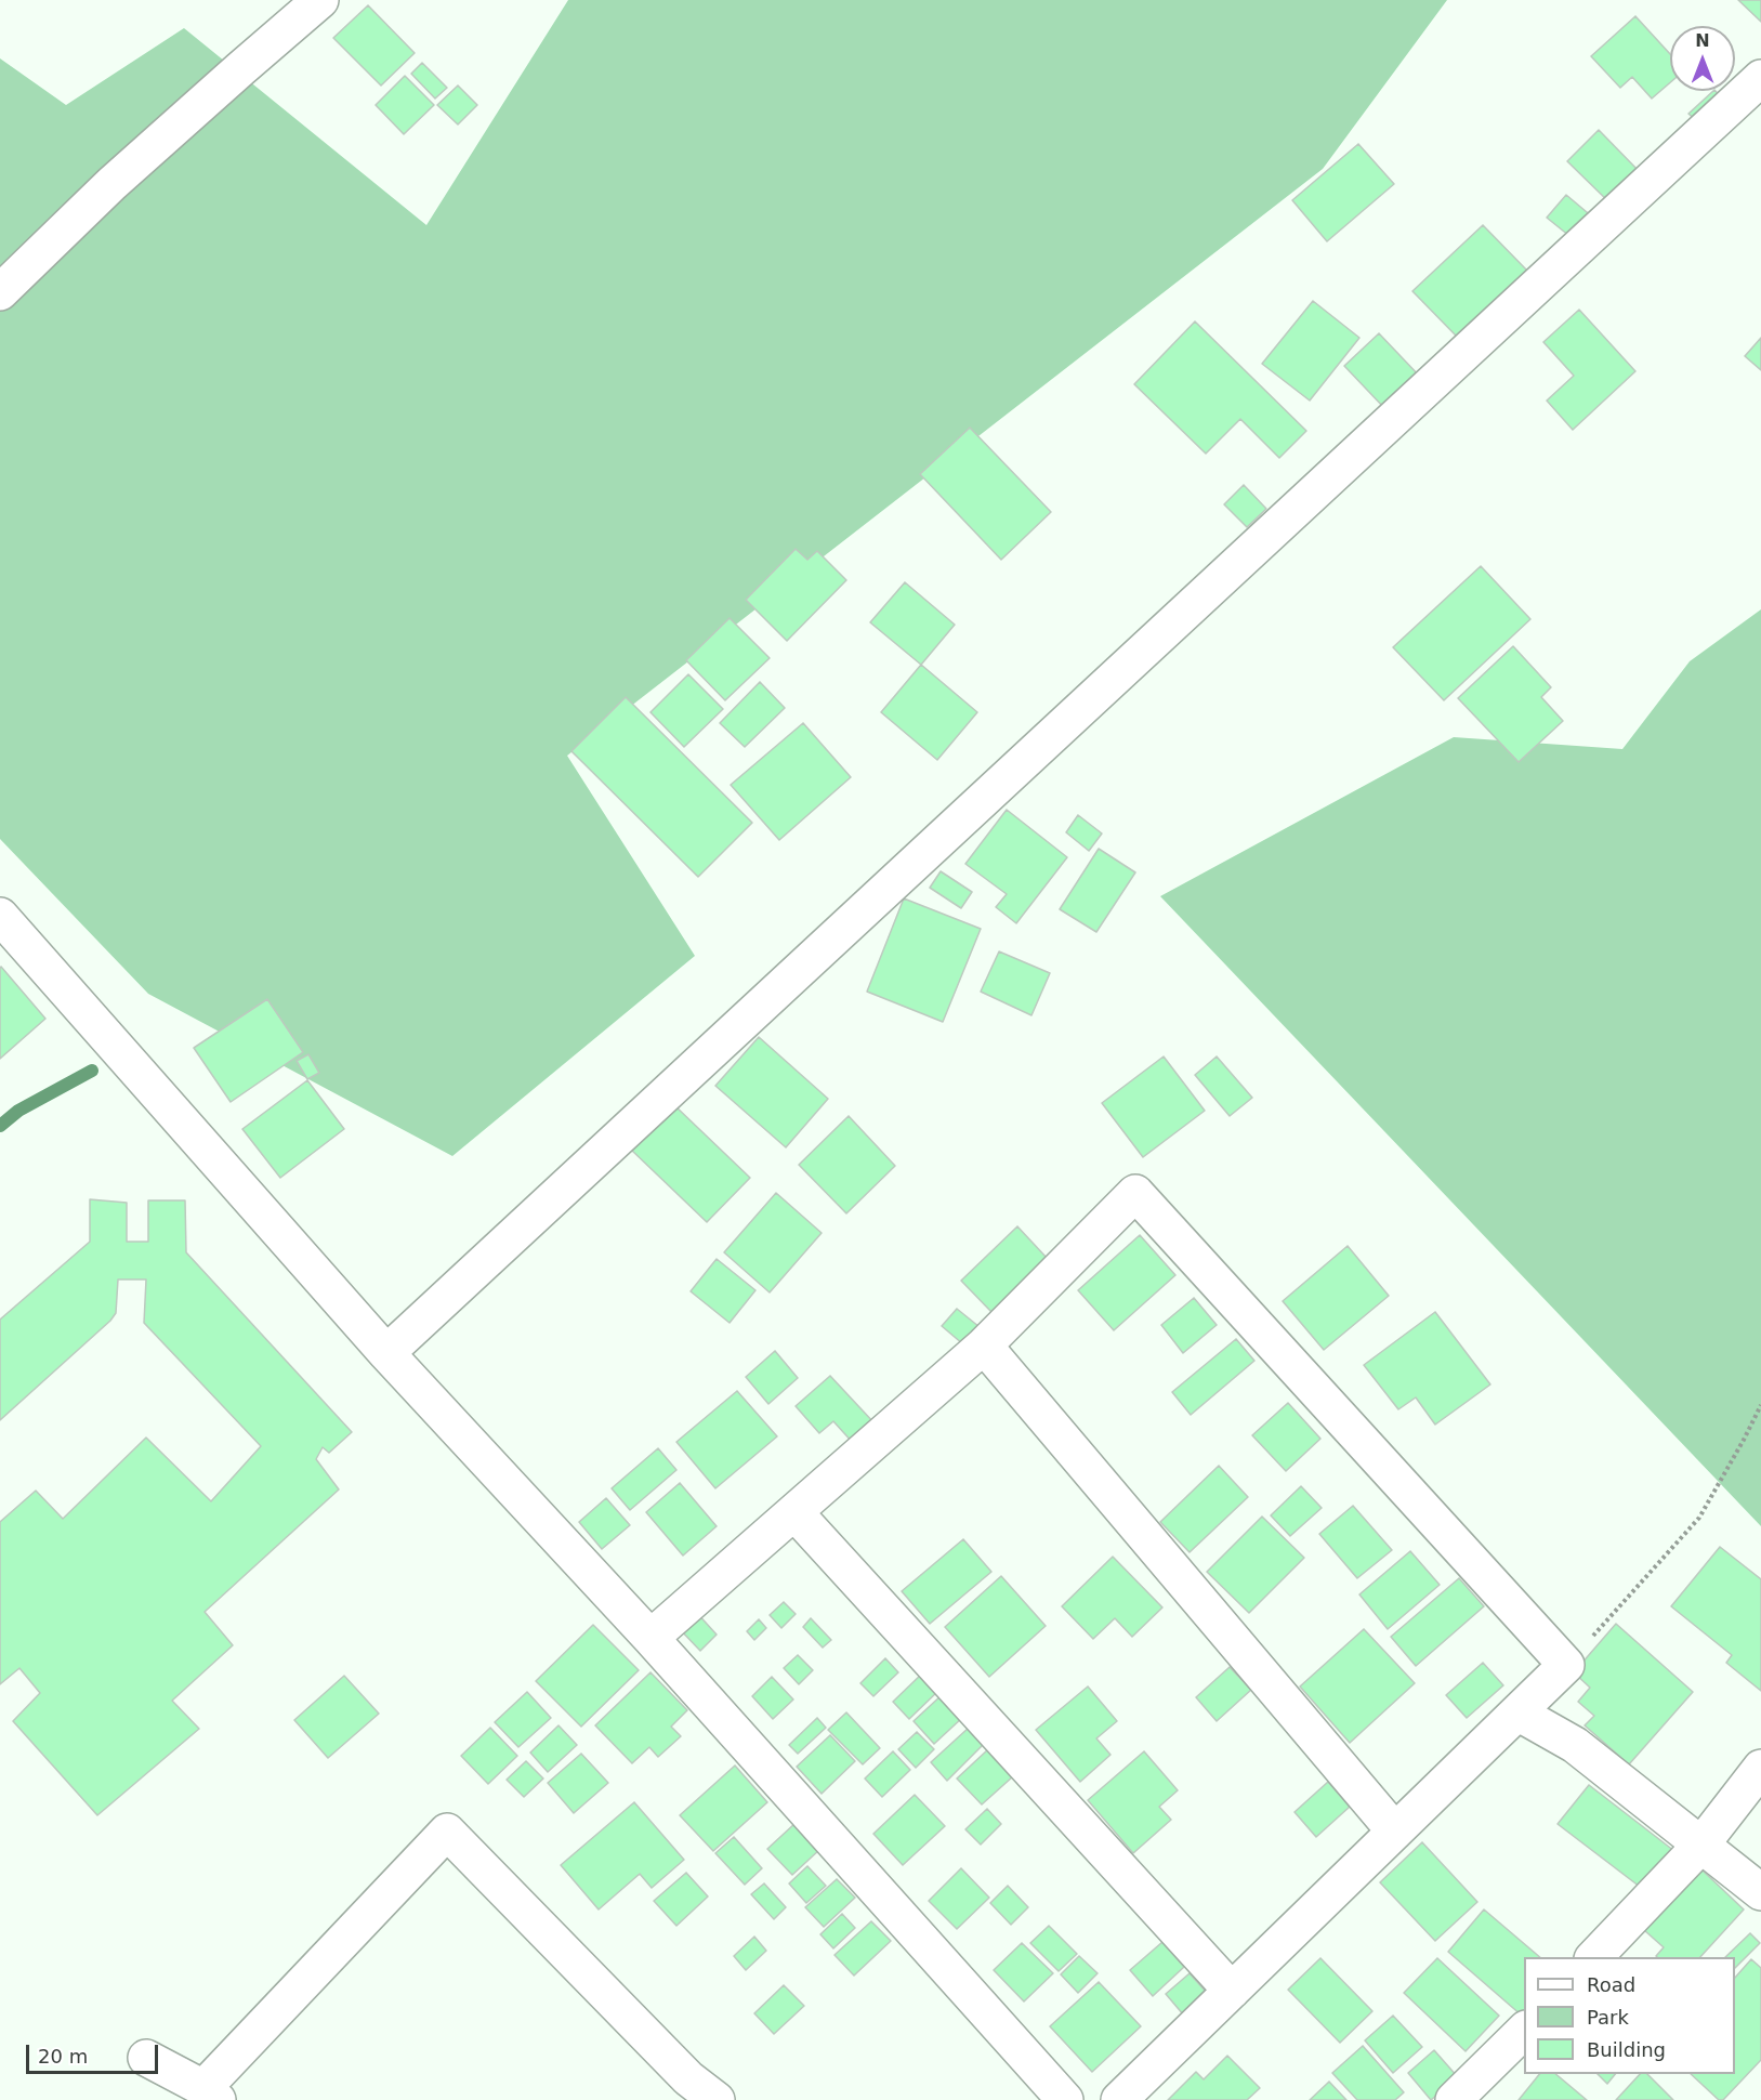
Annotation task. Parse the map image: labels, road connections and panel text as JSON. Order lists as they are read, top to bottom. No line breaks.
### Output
{"legend":["Road","Park","Building"],"scale_bar":"20 m","north":"top"}
